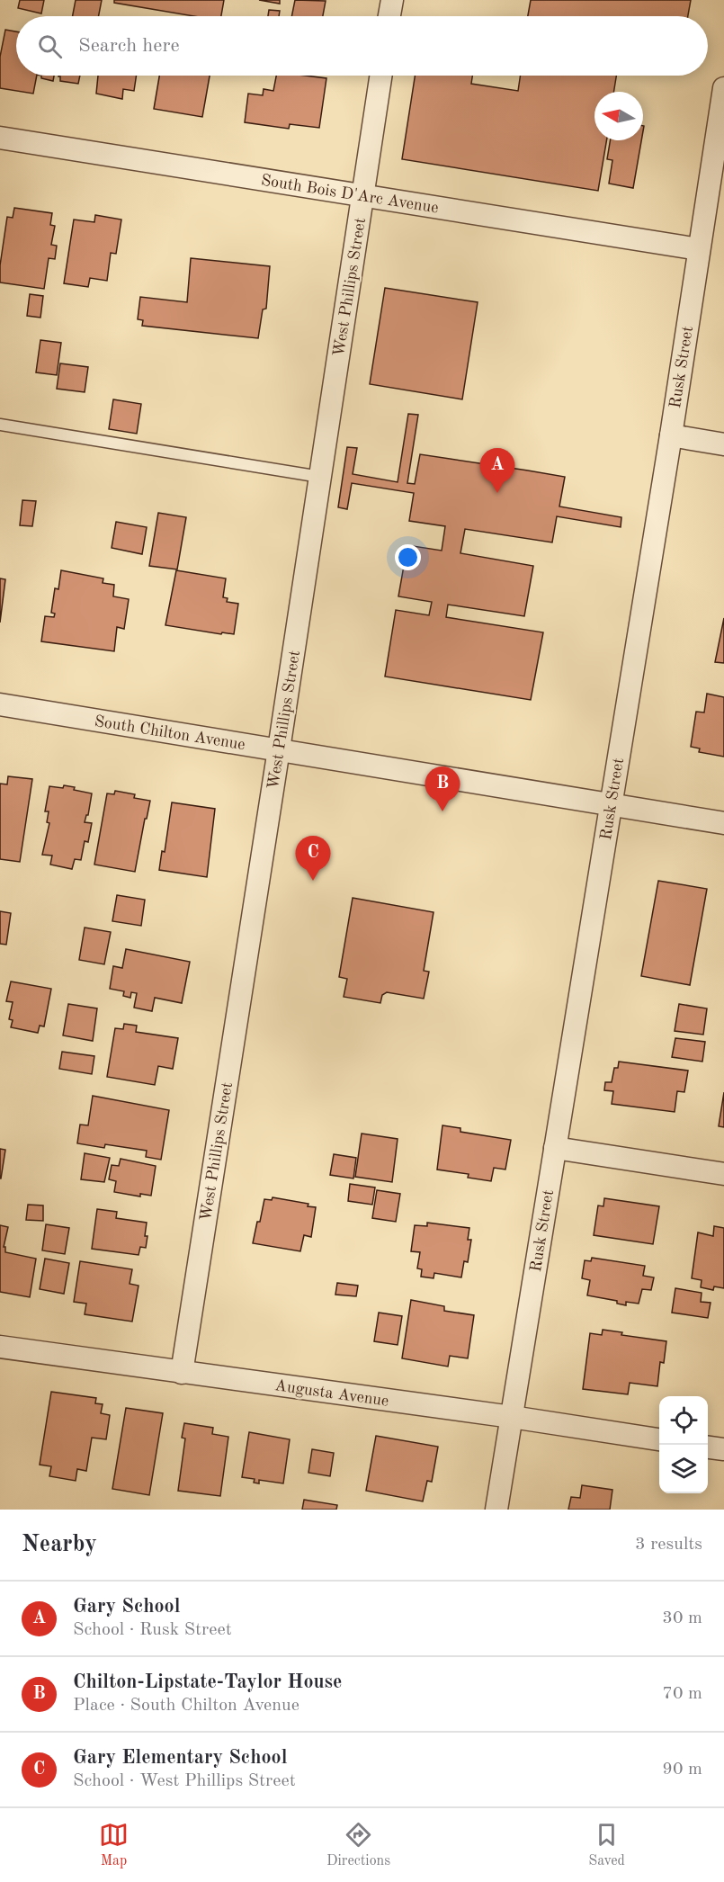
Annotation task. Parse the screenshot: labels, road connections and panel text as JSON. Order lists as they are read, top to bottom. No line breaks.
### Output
{"streets":{"street":["South Bois D'Arc Avenue","West Phillips Street","Rusk Street","South Chilton Avenue","Augusta Avenue"]},"crossings":[["South Bois D'Arc Avenue","West Phillips Street"],["South Bois D'Arc Avenue","Rusk Street"],["West Phillips Street","South Chilton Avenue"],["West Phillips Street","Augusta Avenue"],["Rusk Street","South Chilton Avenue"],["Rusk Street","Augusta Avenue"]],"north":"left","page":{"search":"Search here","pins":["A","B","C"],"heading":["Nearby","3 results"],"list":[{"mark":"A","name":"Gary School","note":"School · Rusk Street","value":"30 m"},{"mark":"B","name":"Chilton-Lipstate-Taylor House","note":"Place · South Chilton Avenue","value":"70 m"},{"mark":"C","name":"Gary Elementary School","note":"School · West Phillips Street","value":"90 m"}],"nav":["Map","Directions","Saved"]}}
